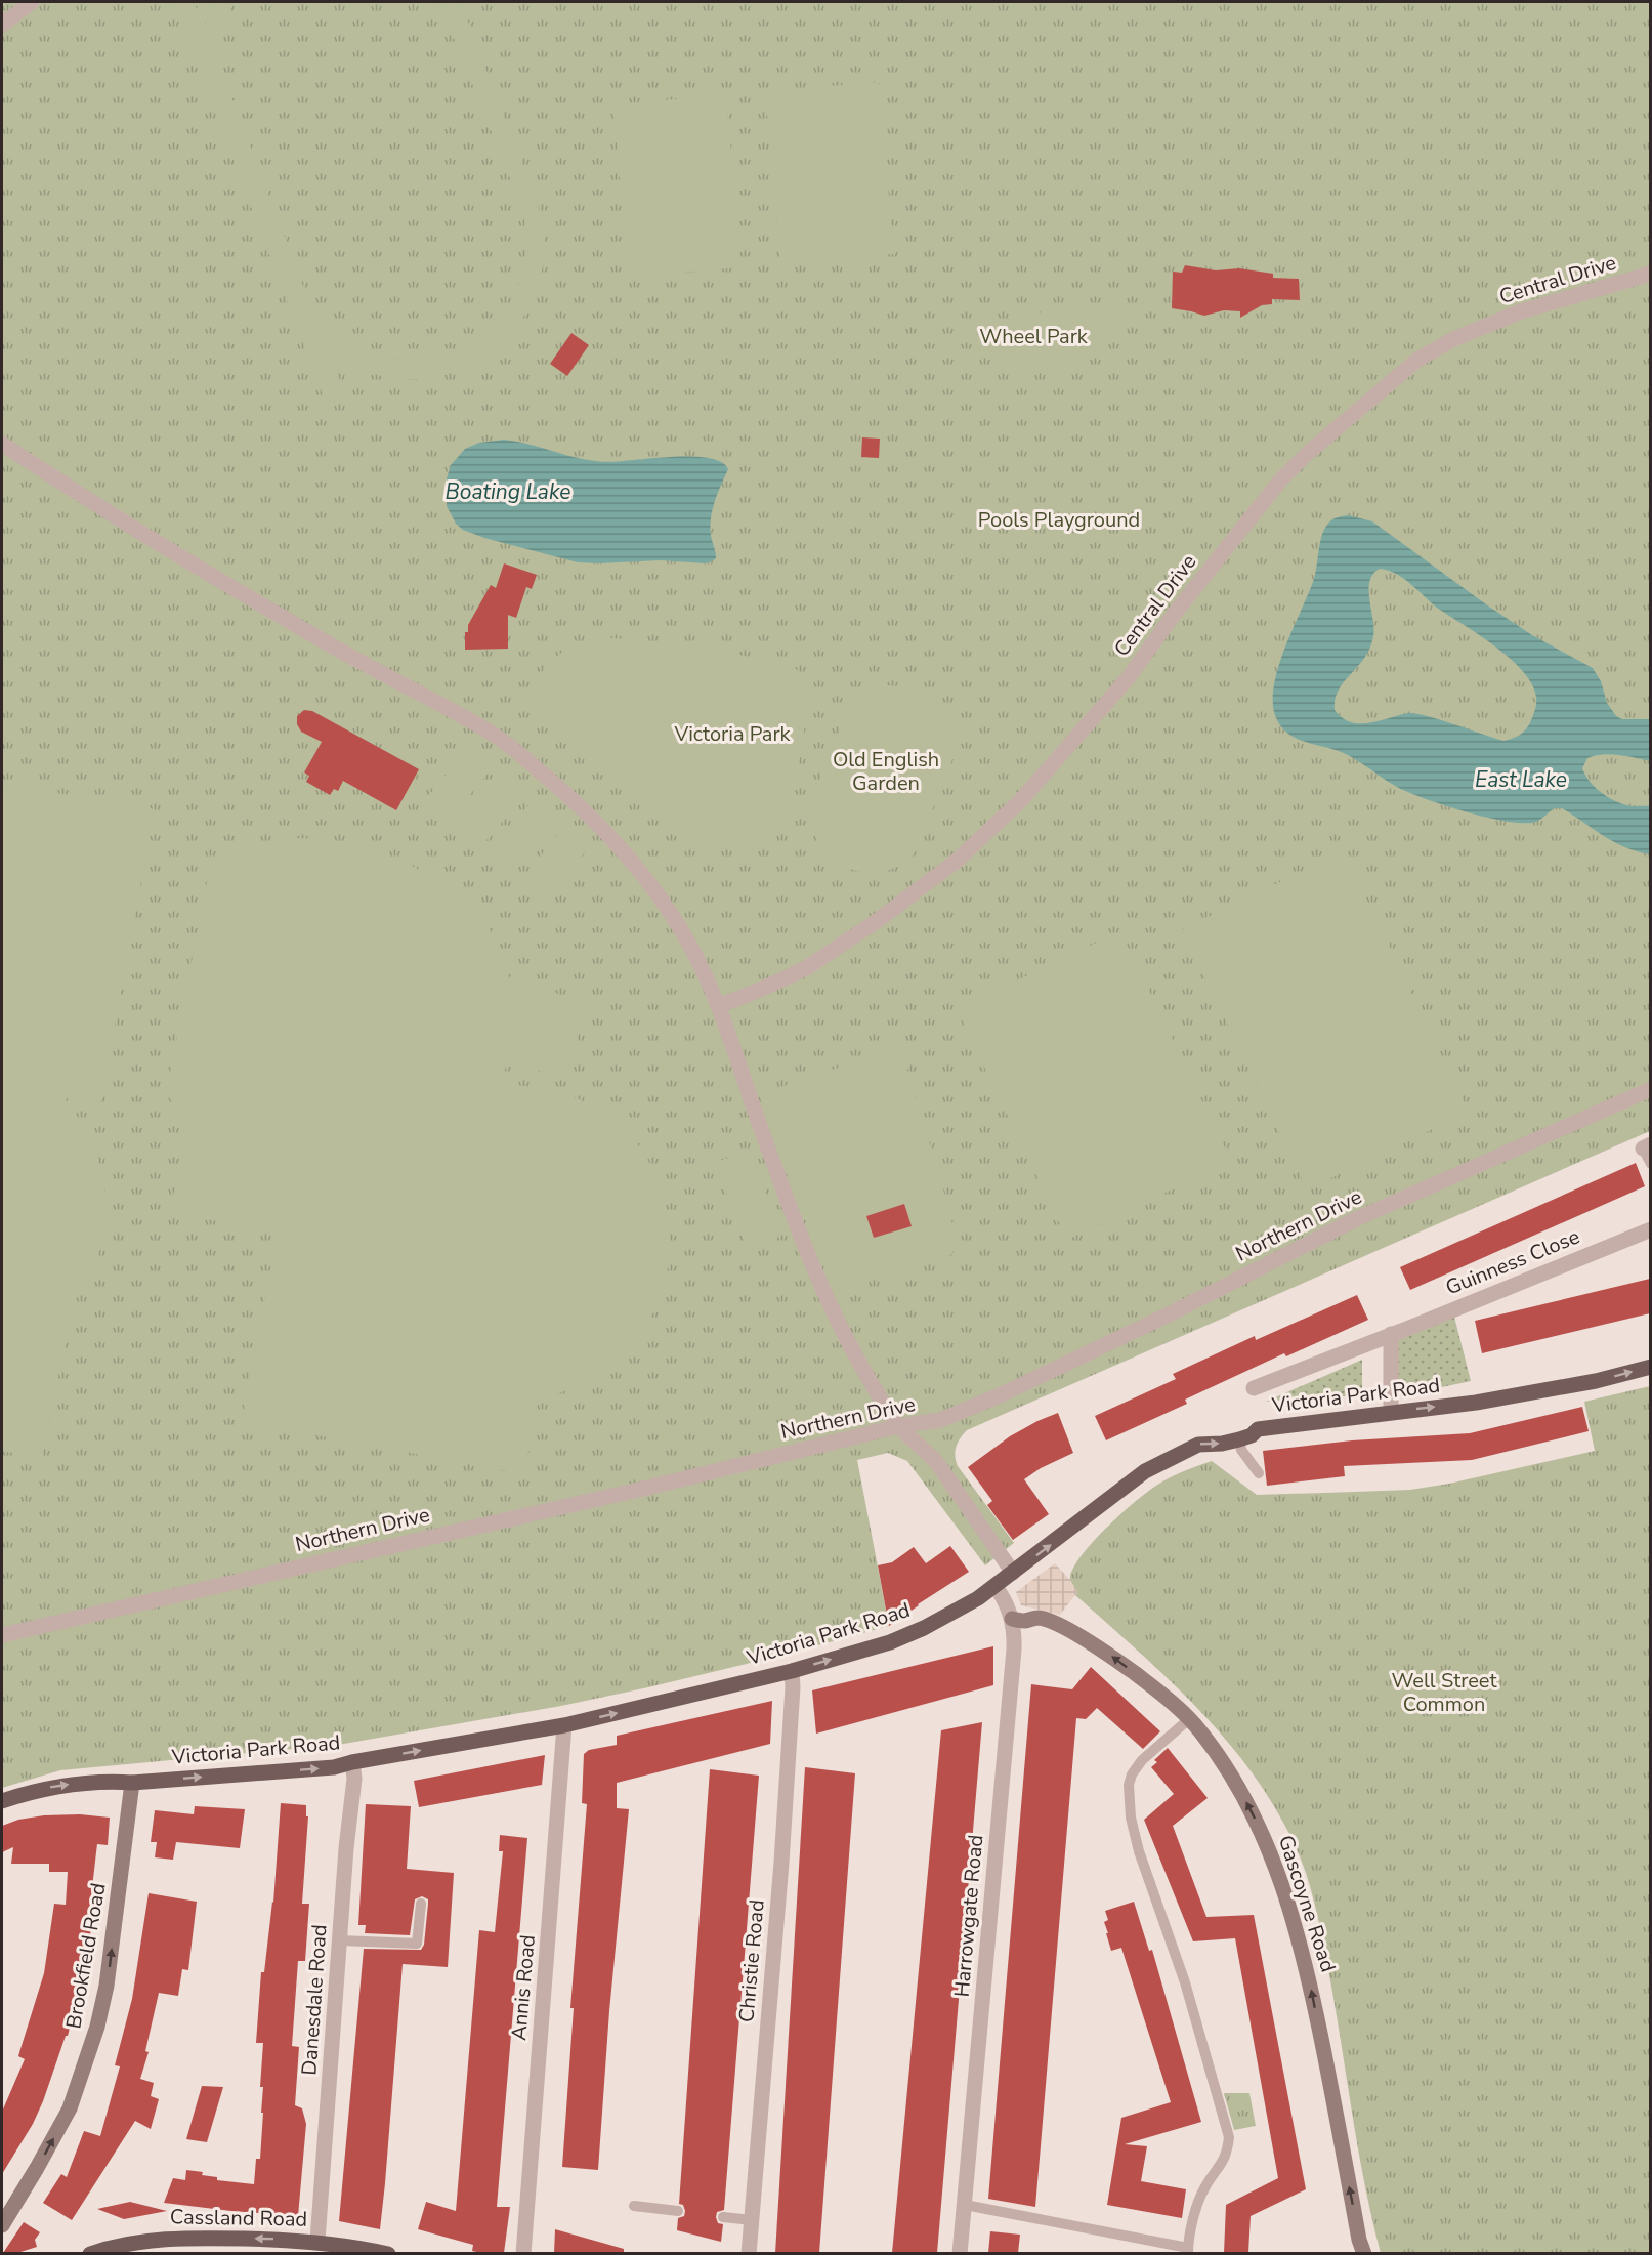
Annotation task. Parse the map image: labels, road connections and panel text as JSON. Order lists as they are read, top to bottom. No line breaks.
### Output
{"streets":{"main road":["Victoria Park Road","Cassland Road"],"street":["Central Drive","Northern Drive","Guinness Close","Gascoyne Road","Harrowgate Road","Brookfield Road","Christie Road","Annis Road","Danesdale Road"]},"crossings":[["Victoria Park Road","Harrowgate Road"],["Victoria Park Road","Brookfield Road"],["Victoria Park Road","Christie Road"],["Victoria Park Road","Annis Road"],["Victoria Park Road","Danesdale Road"],["Gascoyne Road","Harrowgate Road"],["Danesdale Road","Cassland Road"]],"one_way":["Victoria Park Road","Gascoyne Road","Brookfield Road","Cassland Road"],"water":["Boating Lake","East Lake"],"parks":["Wheel Park","Pools Playground","Victoria Park","Old English Garden","Well Street Common"]}
